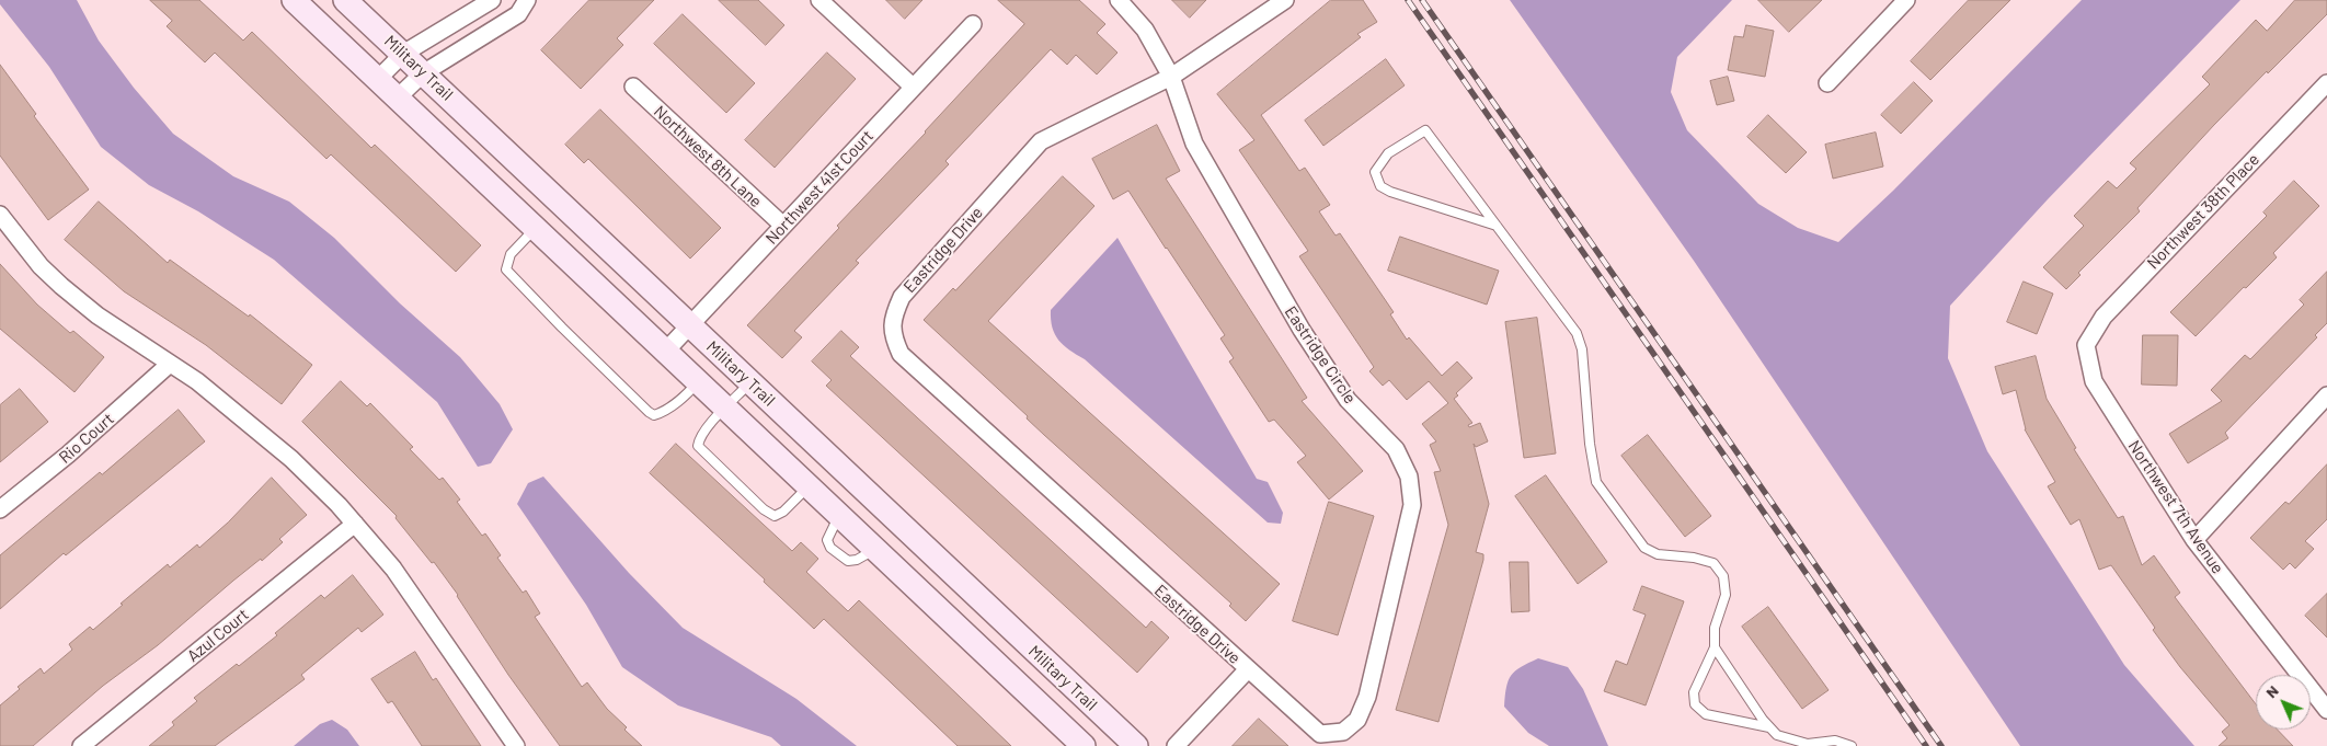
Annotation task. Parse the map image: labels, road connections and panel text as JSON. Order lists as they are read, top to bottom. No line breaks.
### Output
{"streets":{"street":["Military Trail","Northwest 8th Lane","Northwest 41st Court","Northwest 38th Place","Eastridge Drive","Eastridge Circle","Rio Court","Northwest 7th Avenue","Azul Court"]},"crossings":[["Military Trail","Northwest 41st Court"],["Northwest 8th Lane","Northwest 41st Court"],["Northwest 38th Place","Northwest 7th Avenue"],["Eastridge Drive","Eastridge Circle"]],"north":"top left"}
